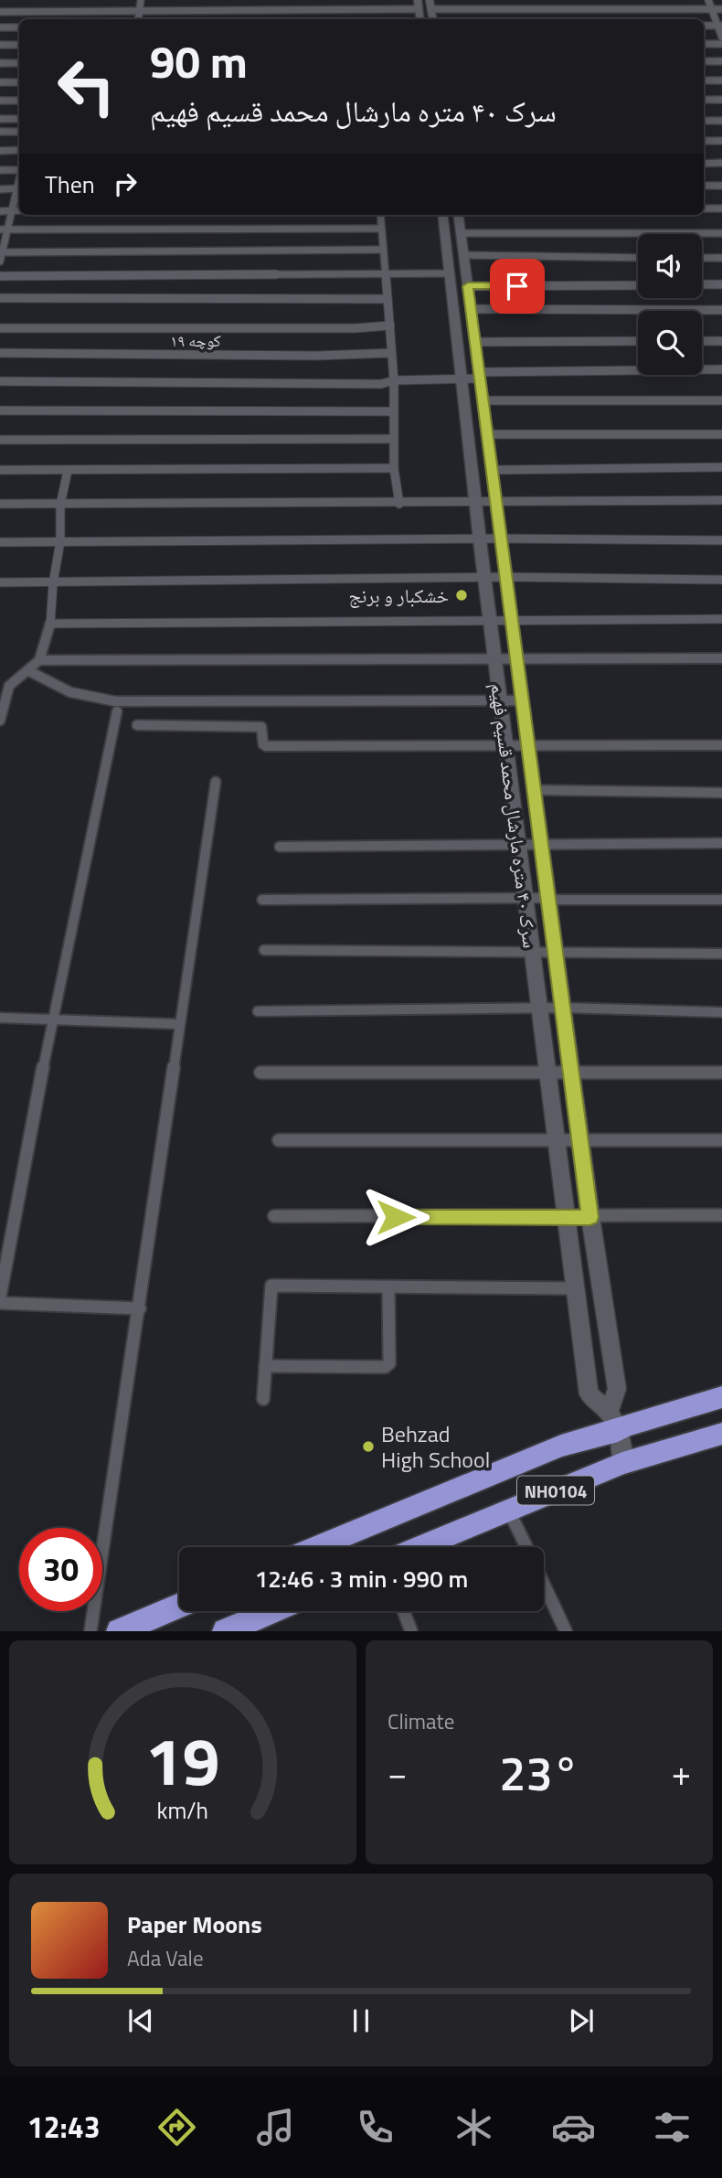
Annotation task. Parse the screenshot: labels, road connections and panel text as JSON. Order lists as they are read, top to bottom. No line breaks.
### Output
{"streets":{"highway":["NH0104"],"street":["کوچه ۱۹","سرک ۴۰ متره مارشال محمد قسیم فهیم"]},"crossings":[["سرک ۴۰ متره مارشال محمد قسیم فهیم","NH0104"]],"places":["خشکبار و برنج","Behzad High School"],"page":{"turn":["90 m","سرک ۴۰ متره مارشال محمد قسیم فهیم"],"then":"Then","limit":"30","trip":"12:46 · 3 min · 990 m","tile":"Climate","heat":["−","23°","+"],"song":["Paper Moons","Ada Vale"],"tabs":"12:43","gauge":["19","km/h"]}}
